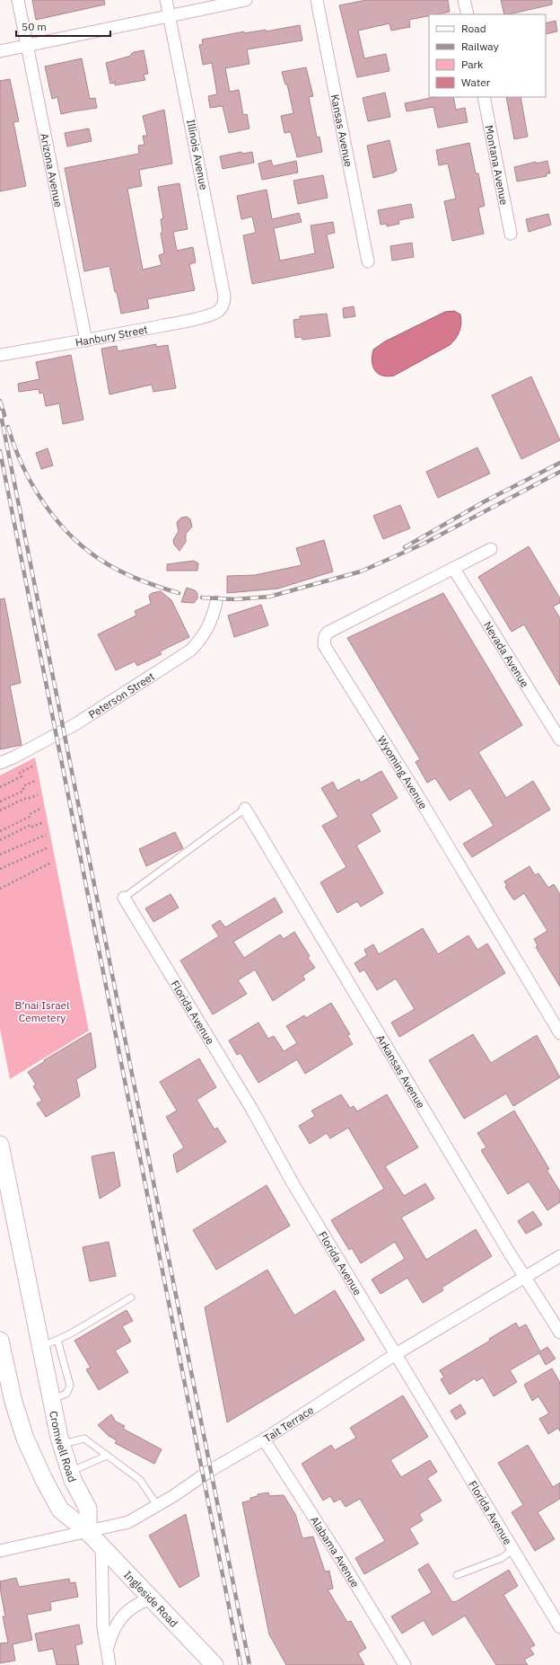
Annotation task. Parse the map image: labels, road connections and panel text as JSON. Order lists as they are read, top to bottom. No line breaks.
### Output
{"streets":{"street":["Kansas Avenue","Illinois Avenue","Montana Avenue","Arizona Avenue","Hanbury Street","Nevada Avenue","Peterson Street","Wyoming Avenue","Florida Avenue","Arkansas Avenue","Tait Terrace","Cromwell Road","Alabama Avenue","Ingleside Road"]},"crossings":[["Illinois Avenue","Hanbury Street"],["Arizona Avenue","Hanbury Street"],["Nevada Avenue","Wyoming Avenue"],["Florida Avenue","Tait Terrace"],["Arkansas Avenue","Tait Terrace"],["Tait Terrace","Cromwell Road"],["Tait Terrace","Alabama Avenue"],["Tait Terrace","Ingleside Road"],["Cromwell Road","Ingleside Road"]],"parks":["B’nai Israel Cemetery"],"legend":["Road","Railway","Park","Water"],"scale_bar":"50 m"}
